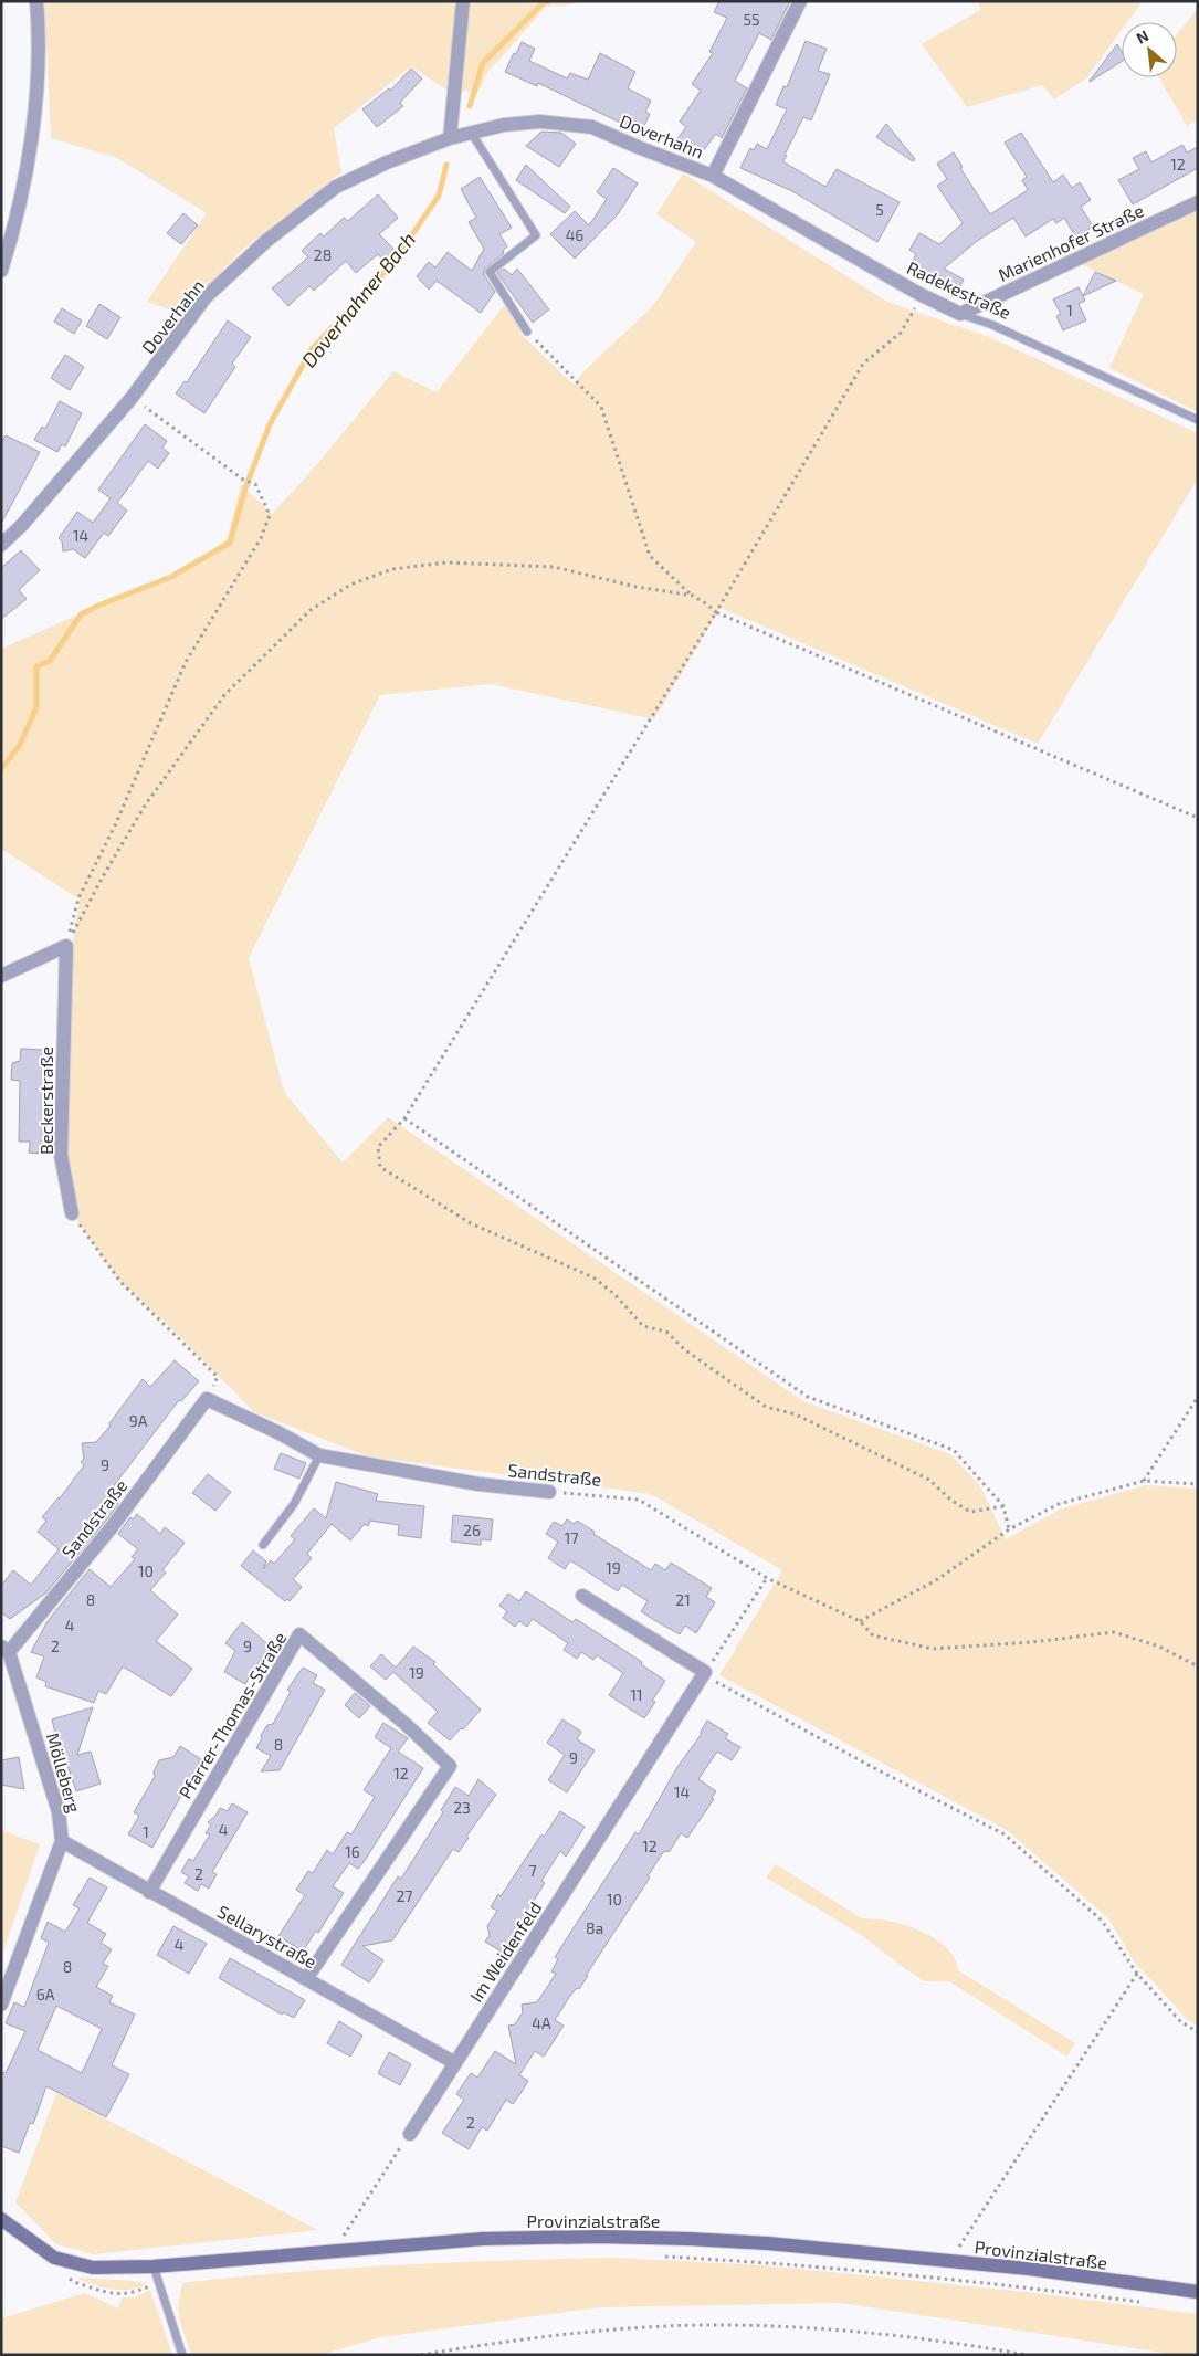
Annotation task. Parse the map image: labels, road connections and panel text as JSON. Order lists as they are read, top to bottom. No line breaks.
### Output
{"streets":{"main road":["Provinzialstraße"],"street":["Doverhahn","Marienhofer Straße","Radekestraße","Beckerstraße","Sandstraße","Pfarrer-Thomas-Straße","Mölleberg","Sellarystraße","Im Weidenfeld"]},"crossings":[["Doverhahn","Radekestraße"],["Marienhofer Straße","Radekestraße"],["Sandstraße","Mölleberg"],["Pfarrer-Thomas-Straße","Sellarystraße"],["Mölleberg","Sellarystraße"],["Sellarystraße","Im Weidenfeld"]],"water":["Doverhahner Bach"],"house_numbers":["55","12","5","46","28","1","14","9A","9","26","17","19","10","8","21","4","2","9","19","11","8","9","12","14","23","4","1","12","16","7","2","27","10","8a","4","8","6A","4A","2"],"north":"top left"}
